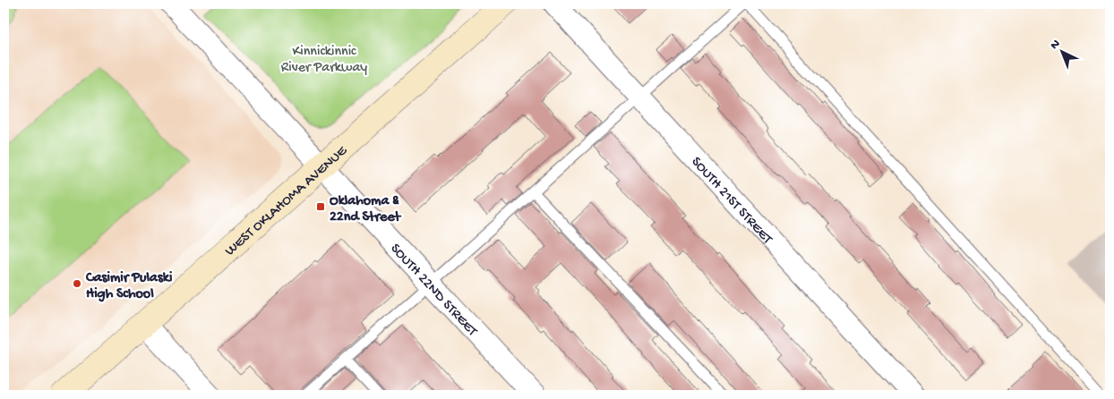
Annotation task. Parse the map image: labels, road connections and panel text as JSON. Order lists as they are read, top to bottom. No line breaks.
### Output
{"streets":{"main road":["WEST OKLAHOMA AVENUE"],"street":["SOUTH 21ST STREET","SOUTH 22ND STREET"]},"crossings":[["WEST OKLAHOMA AVENUE","SOUTH 22ND STREET"]],"parks":["Kinnickinnic River Parkway"],"places":{"transit":["Oklahoma & 22nd Street"],"other":["Casimir Pulaski High School"]},"north":"top left"}
